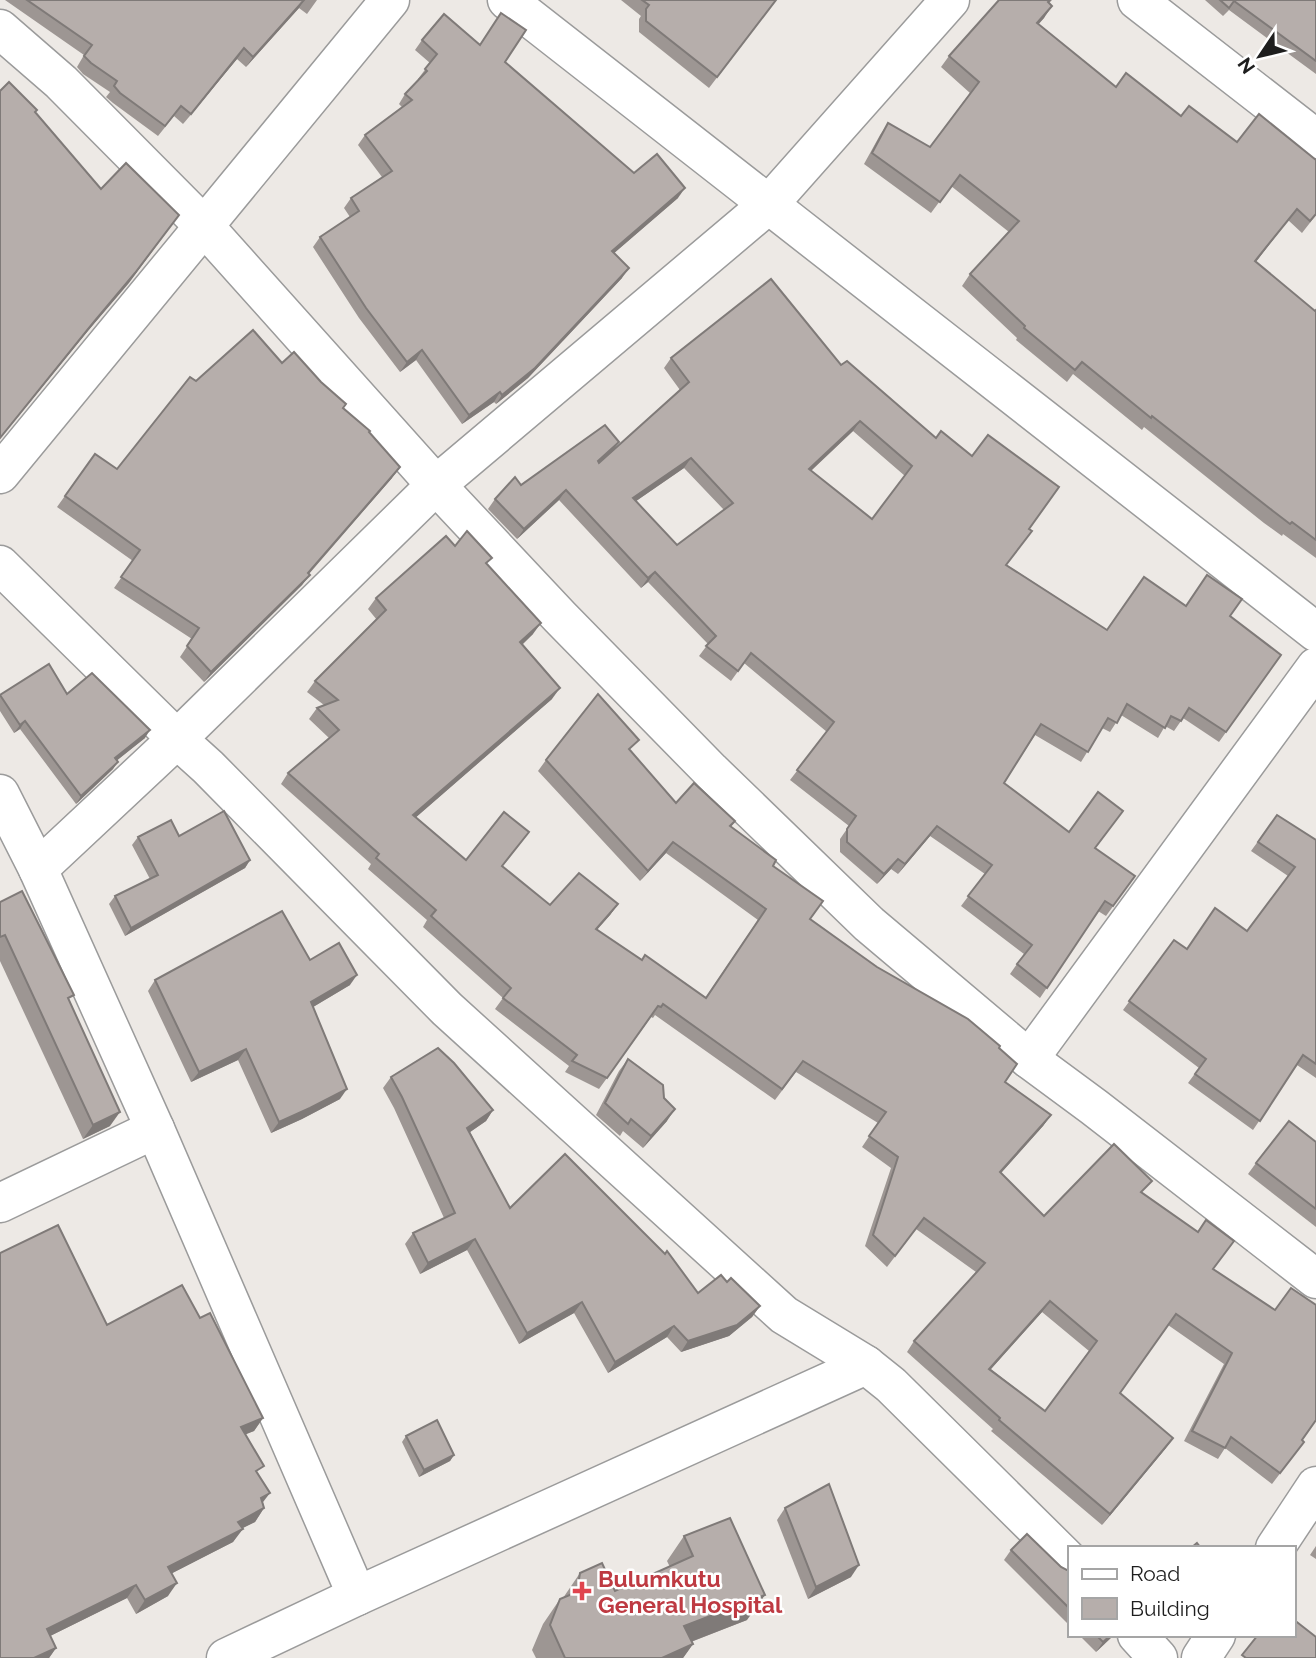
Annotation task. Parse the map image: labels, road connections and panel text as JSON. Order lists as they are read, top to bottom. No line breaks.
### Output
{"places":{"health":["Bulumkutu General Hospital"]},"legend":["Road","Building"],"north":"bottom left"}
